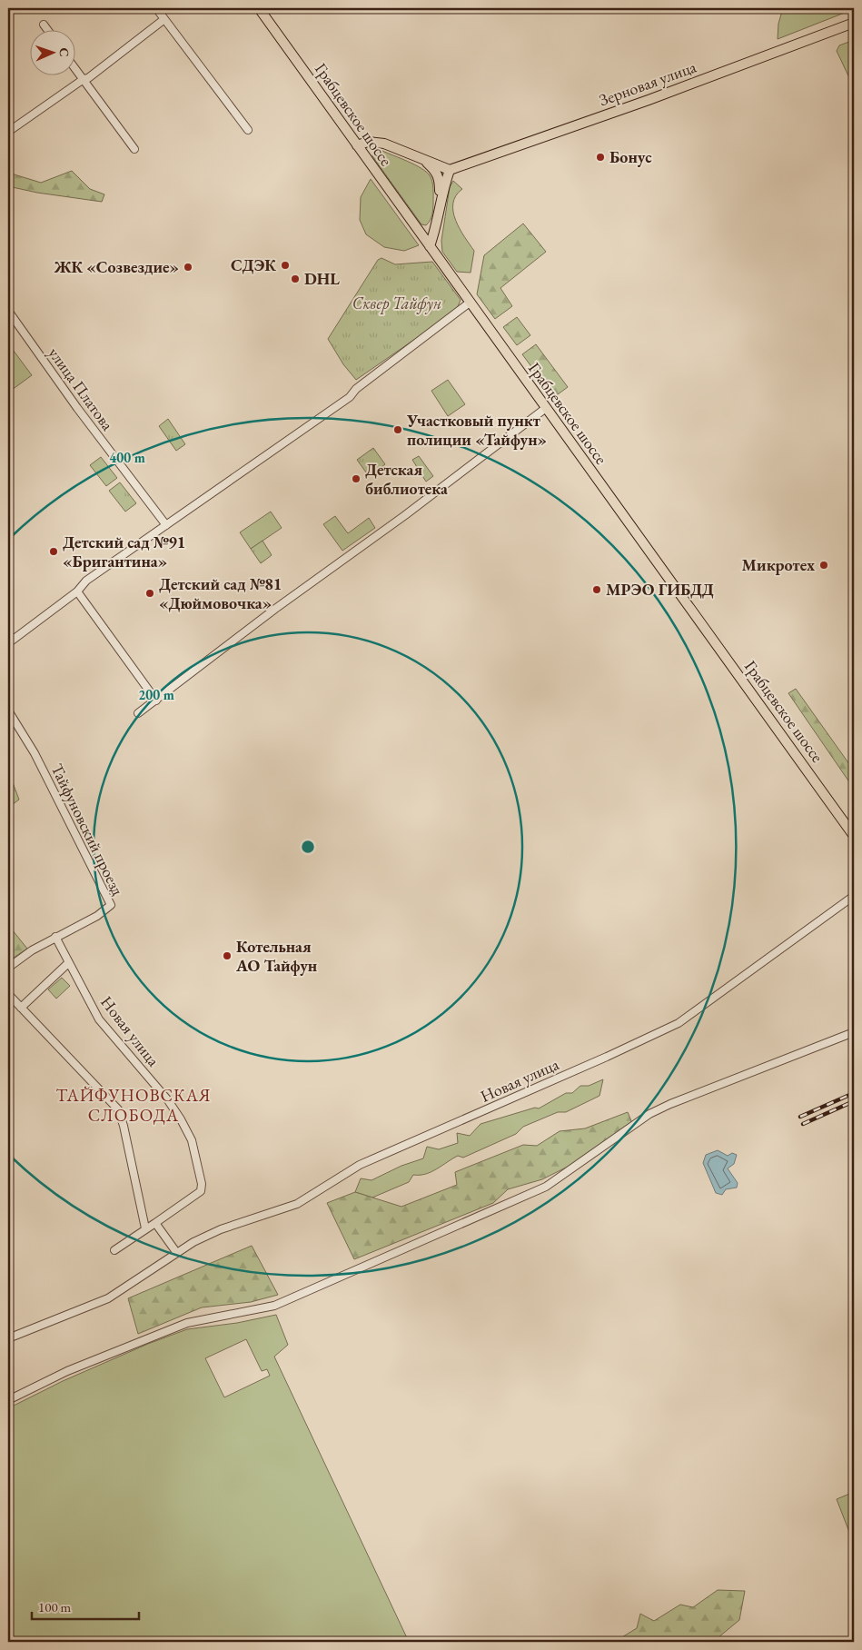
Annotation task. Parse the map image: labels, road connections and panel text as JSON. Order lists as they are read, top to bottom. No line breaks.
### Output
{"streets":{"main road":["Зерновая улица","Грабцевское шоссе"],"street":["улица Платова","Тайфуновский проезд","Новая улица"]},"crossings":[["Тайфуновский проезд","Новая улица"]],"districts":["ТАЙФУНОВСКАЯ СЛОБОДА"],"parks":["Сквер Тайфун"],"places":["Бонус","СДЭК","ЖК «Созвездие»","DHL","Участковый пункт полиции «Тайфун»","Детская библиотека","Детский сад №91 «Бригантина»","Микротех","МРЭО ГИБДД","Детский сад №81 «Дюймовочка»","Котельная АО Тайфун"],"scale_bar":"100 m","north":"right","rings":["400 m","200 m"]}
